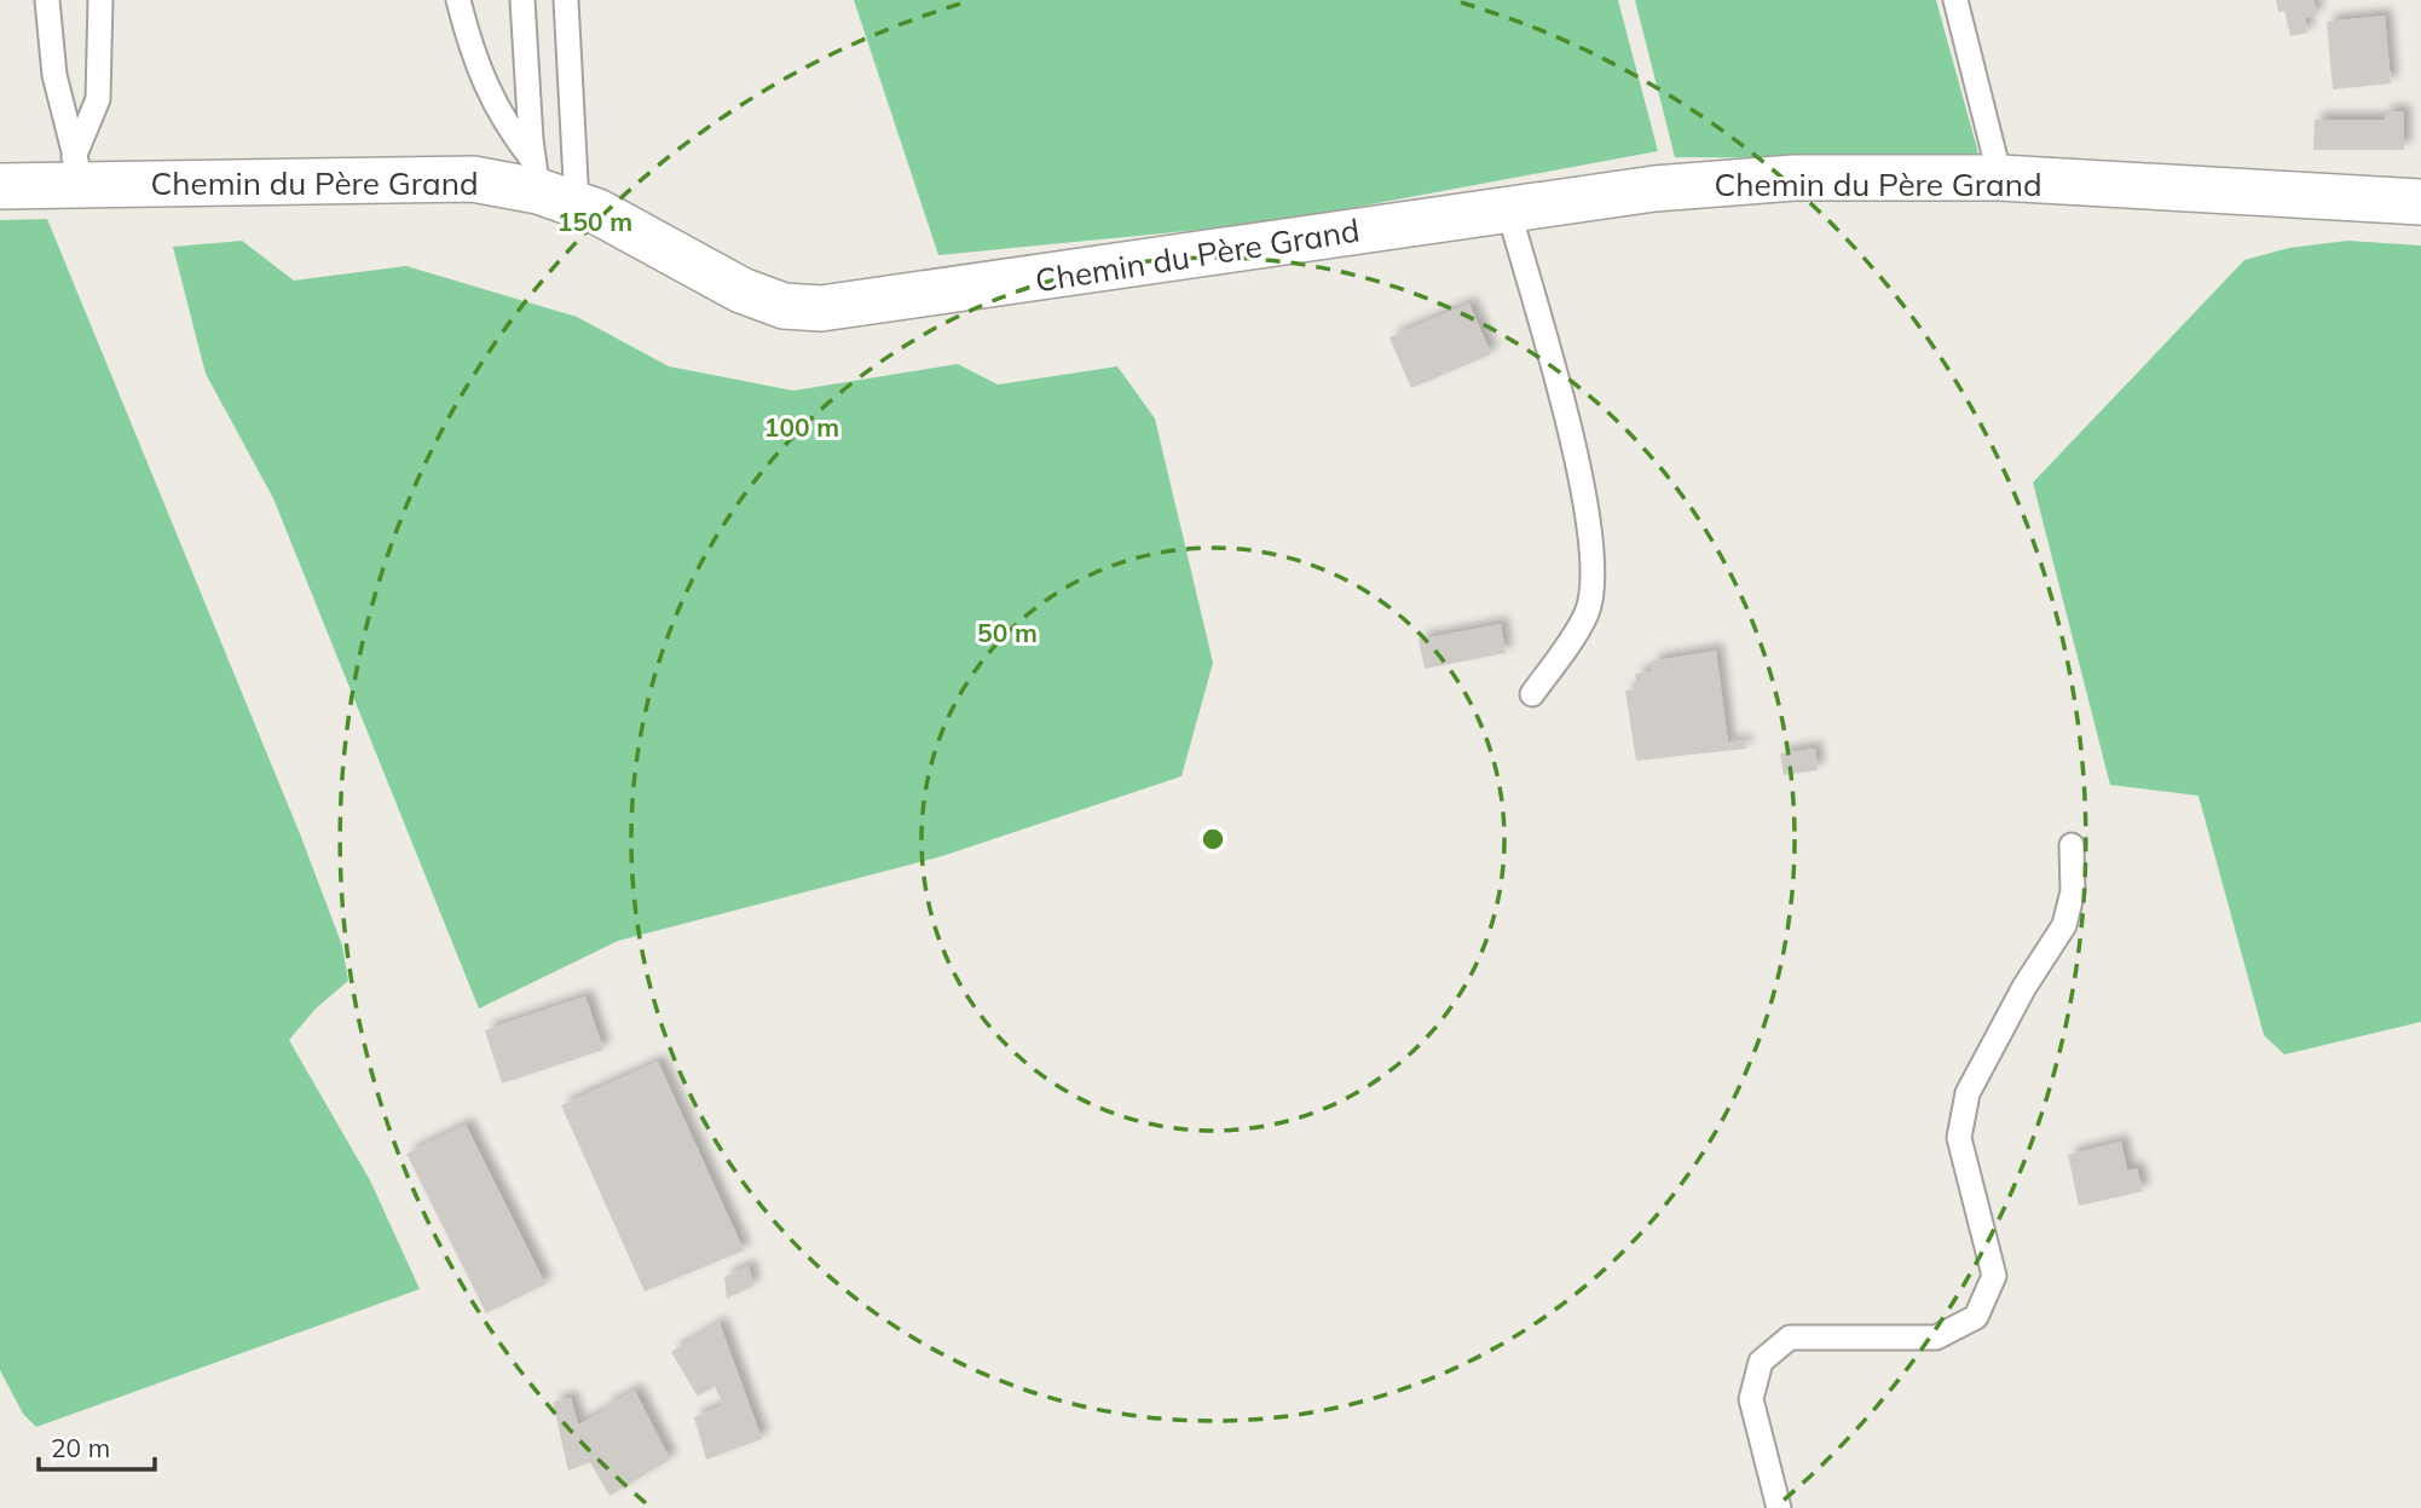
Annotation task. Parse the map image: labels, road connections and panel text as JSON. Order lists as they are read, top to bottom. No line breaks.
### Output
{"streets":{"street":["Chemin du Père Grand"]},"scale_bar":"20 m","rings":["150 m","100 m","50 m"]}
